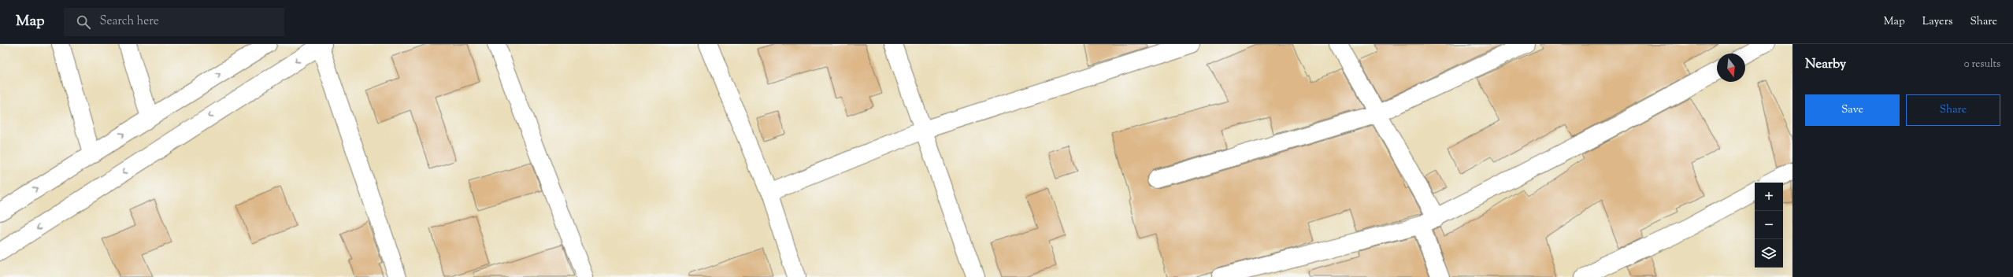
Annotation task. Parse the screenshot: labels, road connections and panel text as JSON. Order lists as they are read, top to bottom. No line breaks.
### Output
{"north":"bottom","page":{"header":"Map","search":"Search here","nav":["Map","Layers","Share"],"heading":["Nearby","0 results"],"buttons":["Save","Share"],"map_buttons":["+","−"]}}
